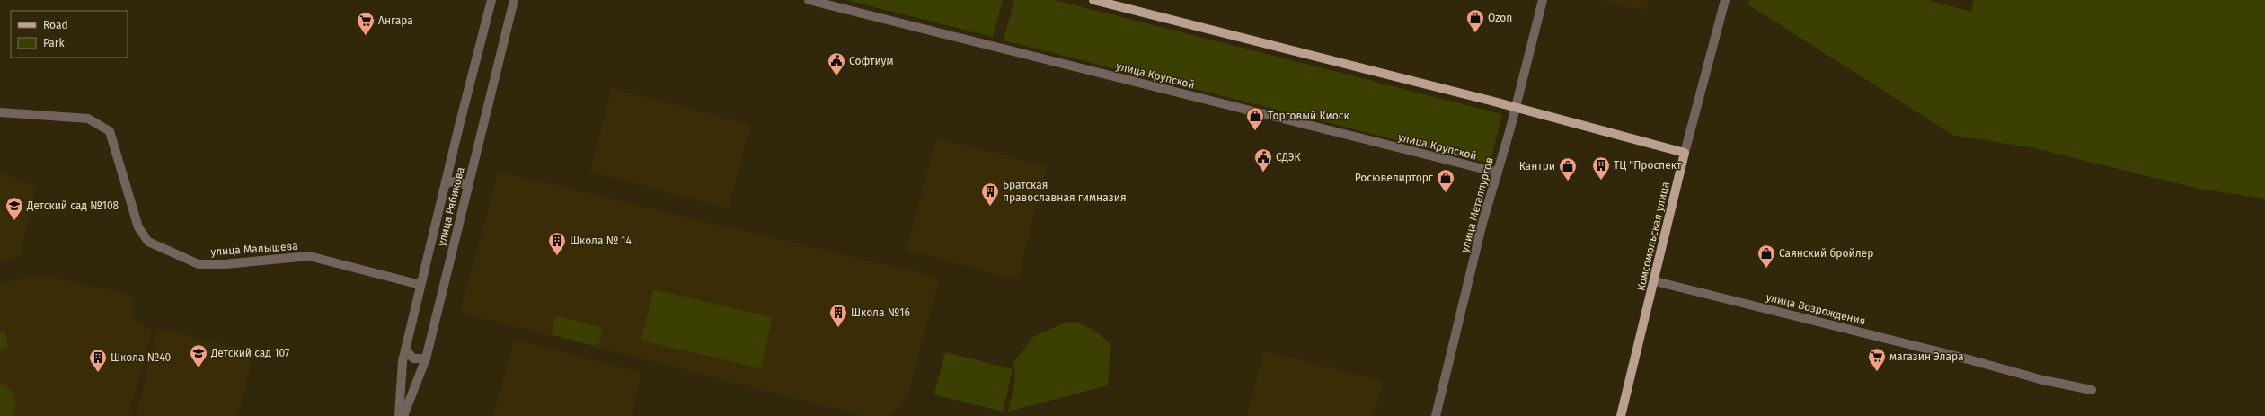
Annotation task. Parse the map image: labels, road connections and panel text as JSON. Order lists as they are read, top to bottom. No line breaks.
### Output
{"streets":{"main road":["Комсомольская улица"],"street":["улица Крупской","улица Металлургов","улица Рябикова","улица Малышева","улица Возрождения"]},"crossings":[["улица Крупской","улица Металлургов"],["улица Рябикова","улица Малышева"],["Комсомольская улица","улица Возрождения"]],"places":{"shop":["Ozon","Торговый Киоск","Кантри","Росювелирторг","Саянский бройлер"],"supermarket":["Ангара","магазин Элара"],"public building":["Софтиум","СДЭК"],"building":["ТЦ \"Проспект","Братская православная гимназия","Школа № 14","Школа №16","Школа №40"],"school or university":["Детский сад №108","Детский сад 107"]},"legend":["Road","Park"]}
